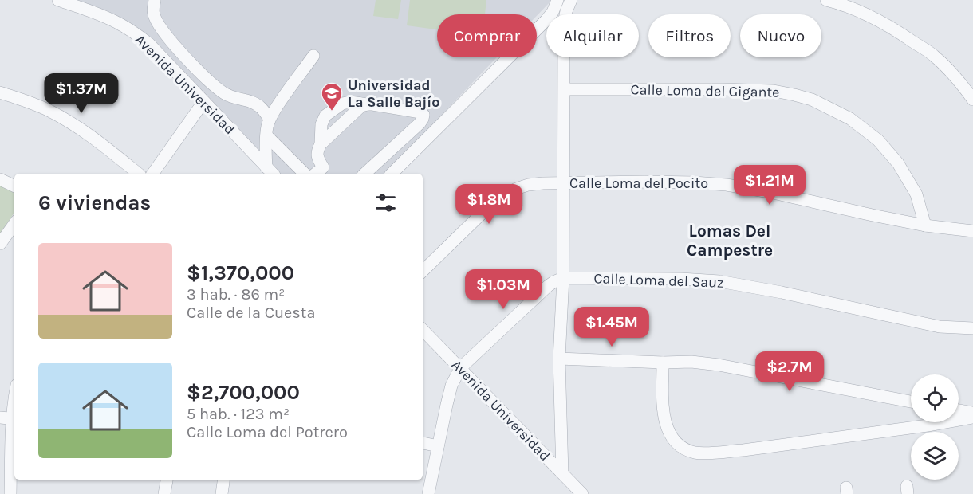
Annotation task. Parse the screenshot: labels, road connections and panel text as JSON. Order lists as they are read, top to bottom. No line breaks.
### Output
{"streets":{"street":["Avenida Universidad","Calle Loma del Gigante","Calle Loma del Pocito","Calle Loma del Sauz"]},"crossings":[["Calle Loma del Gigante","Calle Loma del Pocito"]],"districts":["Lomas Del Campestre"],"places":{"school or university":["Universidad La Salle Bajío"]},"page":{"chip":["Comprar","Alquilar","Filtros","Nuevo"],"price":["$1.37M","$1.21M","$1.8M","$1.03M","$1.45M","$2.7M"],"heading":"6 viviendas","list":[{"name":"$1,370,000","note":"3 hab. · 86 m² · Calle de la Cuesta"},{"name":"$2,700,000","note":"5 hab. · 123 m² · Calle Loma del Potrero"}]}}
